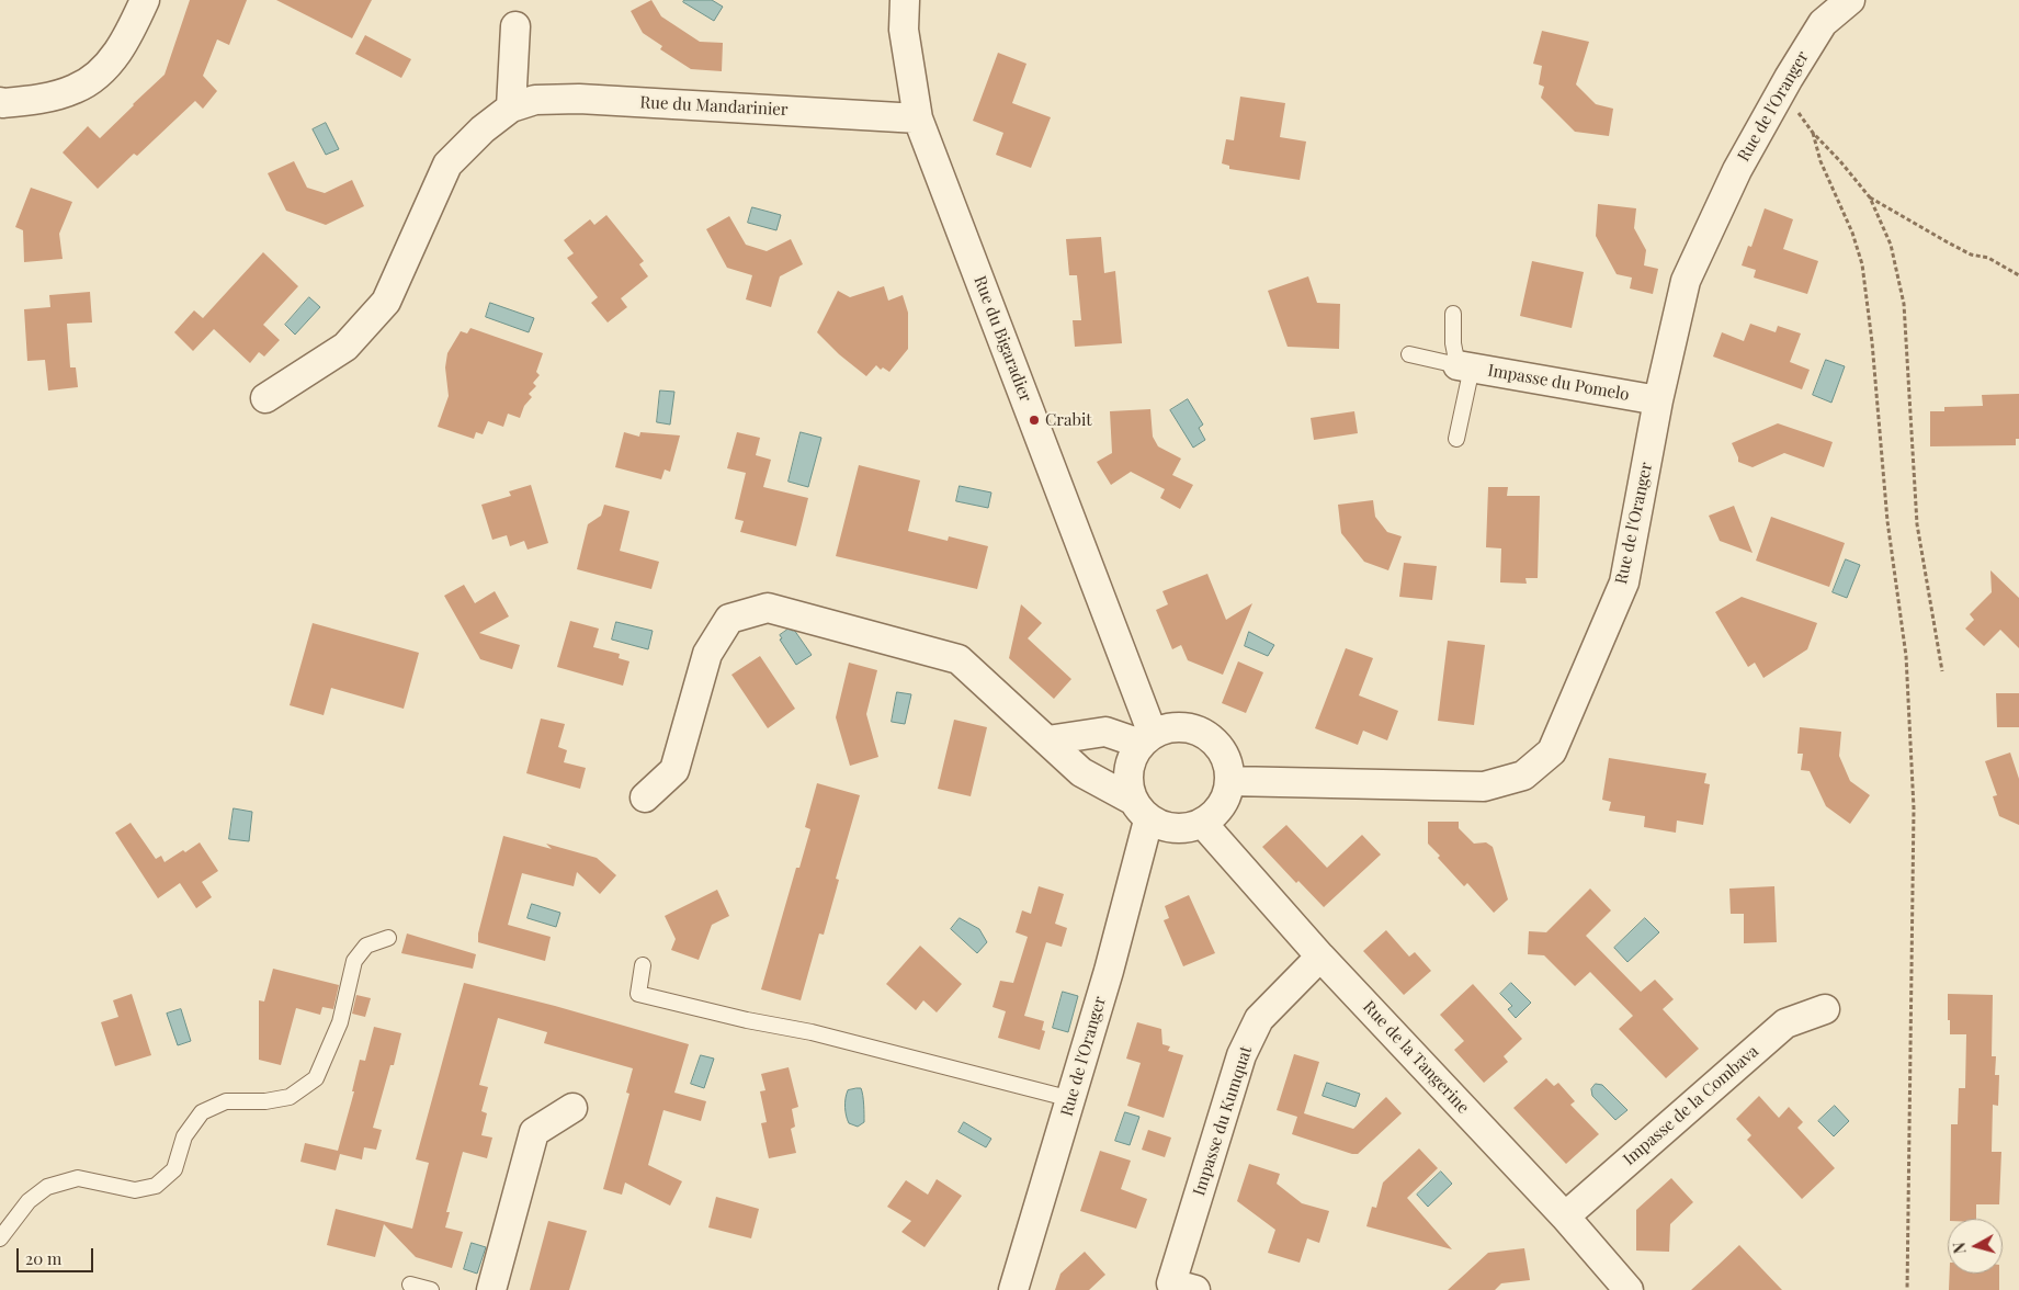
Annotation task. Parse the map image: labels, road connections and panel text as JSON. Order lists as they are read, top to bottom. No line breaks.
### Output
{"streets":{"street":["Rue du Mandarinier","Rue de l'Oranger","Rue du Bigaradier","Impasse du Pomelo","Rue de la Tangerine","Impasse de la Combava","Impasse du Kumquat"]},"crossings":[["Rue du Mandarinier","Rue du Bigaradier"],["Rue de l'Oranger","Rue du Bigaradier"],["Rue de l'Oranger","Impasse du Pomelo"],["Rue de l'Oranger","Rue de la Tangerine"],["Rue du Bigaradier","Rue de la Tangerine"],["Rue de la Tangerine","Impasse de la Combava"],["Rue de la Tangerine","Impasse du Kumquat"]],"places":["Crabit"],"scale_bar":"20 m","north":"left"}
